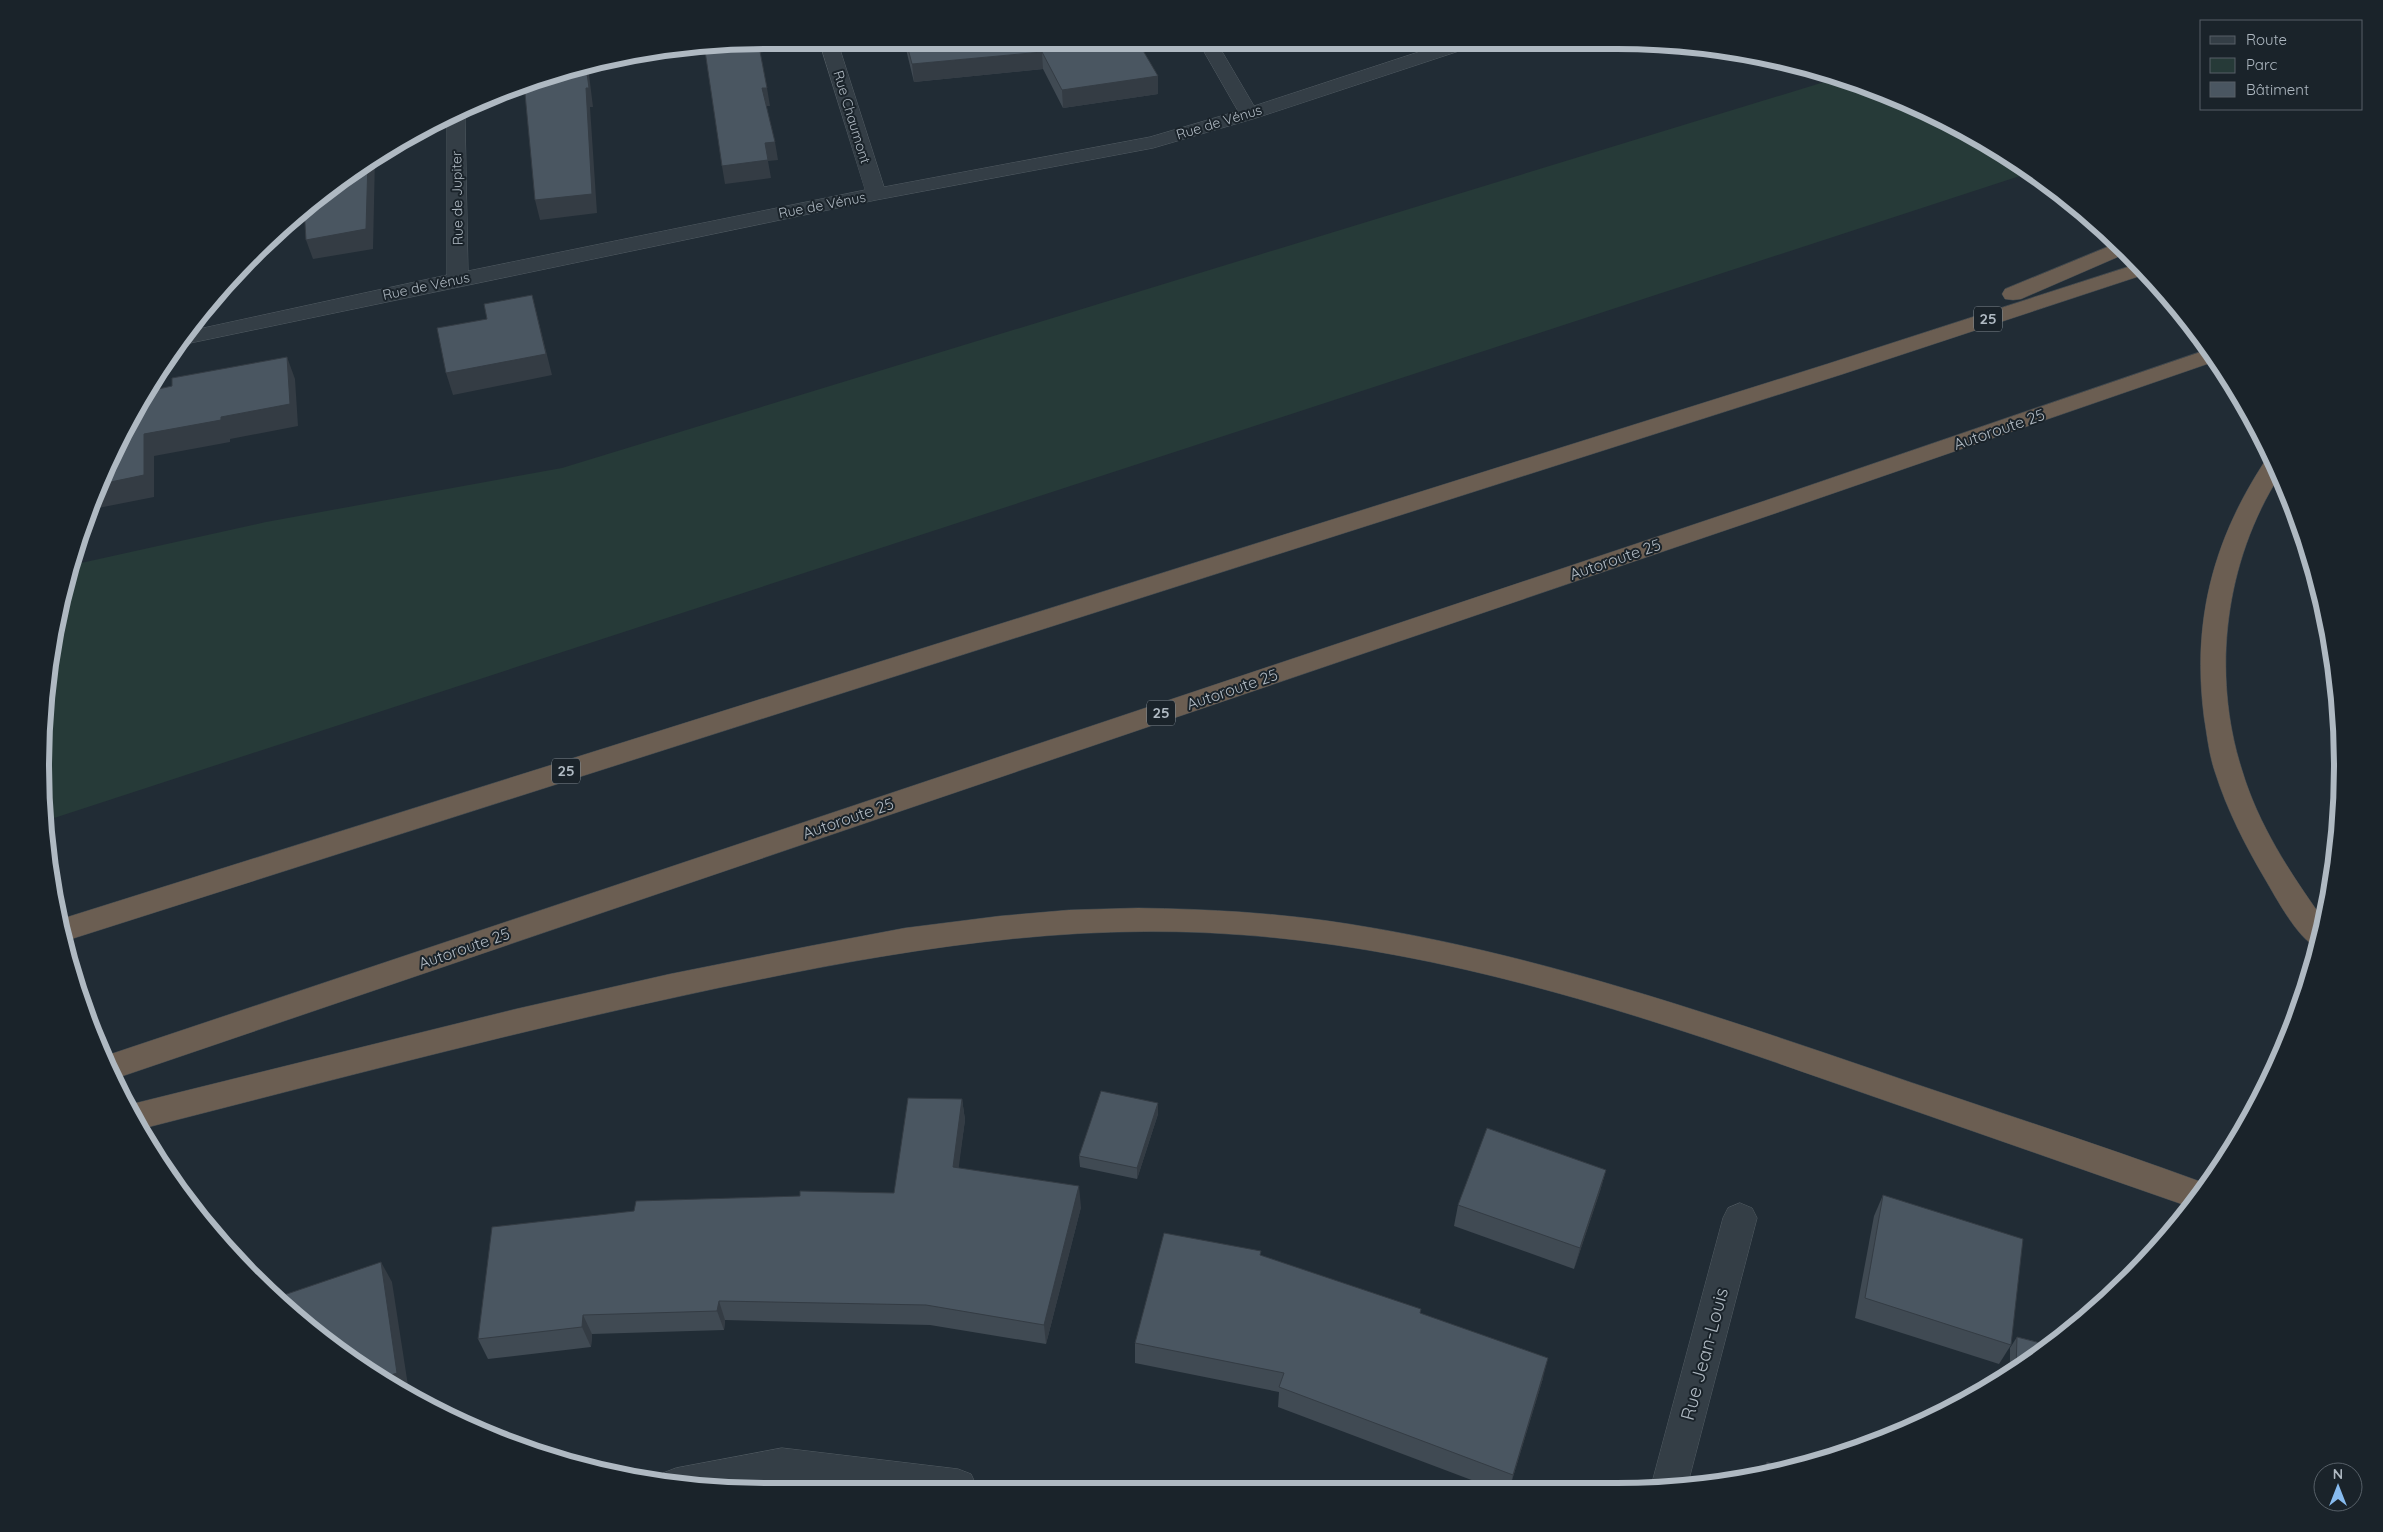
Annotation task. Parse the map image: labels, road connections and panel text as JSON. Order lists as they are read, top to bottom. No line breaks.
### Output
{"streets":{"highway":["25","Autoroute 25"],"street":["Rue Chaumont","Rue de Vénus","Rue de Jupiter","Rue Jean-Louis"]},"crossings":[["Rue Chaumont","Rue de Vénus"],["Rue de Vénus","Rue de Jupiter"]],"legend":["Route","Parc","Bâtiment"],"north":"top"}
